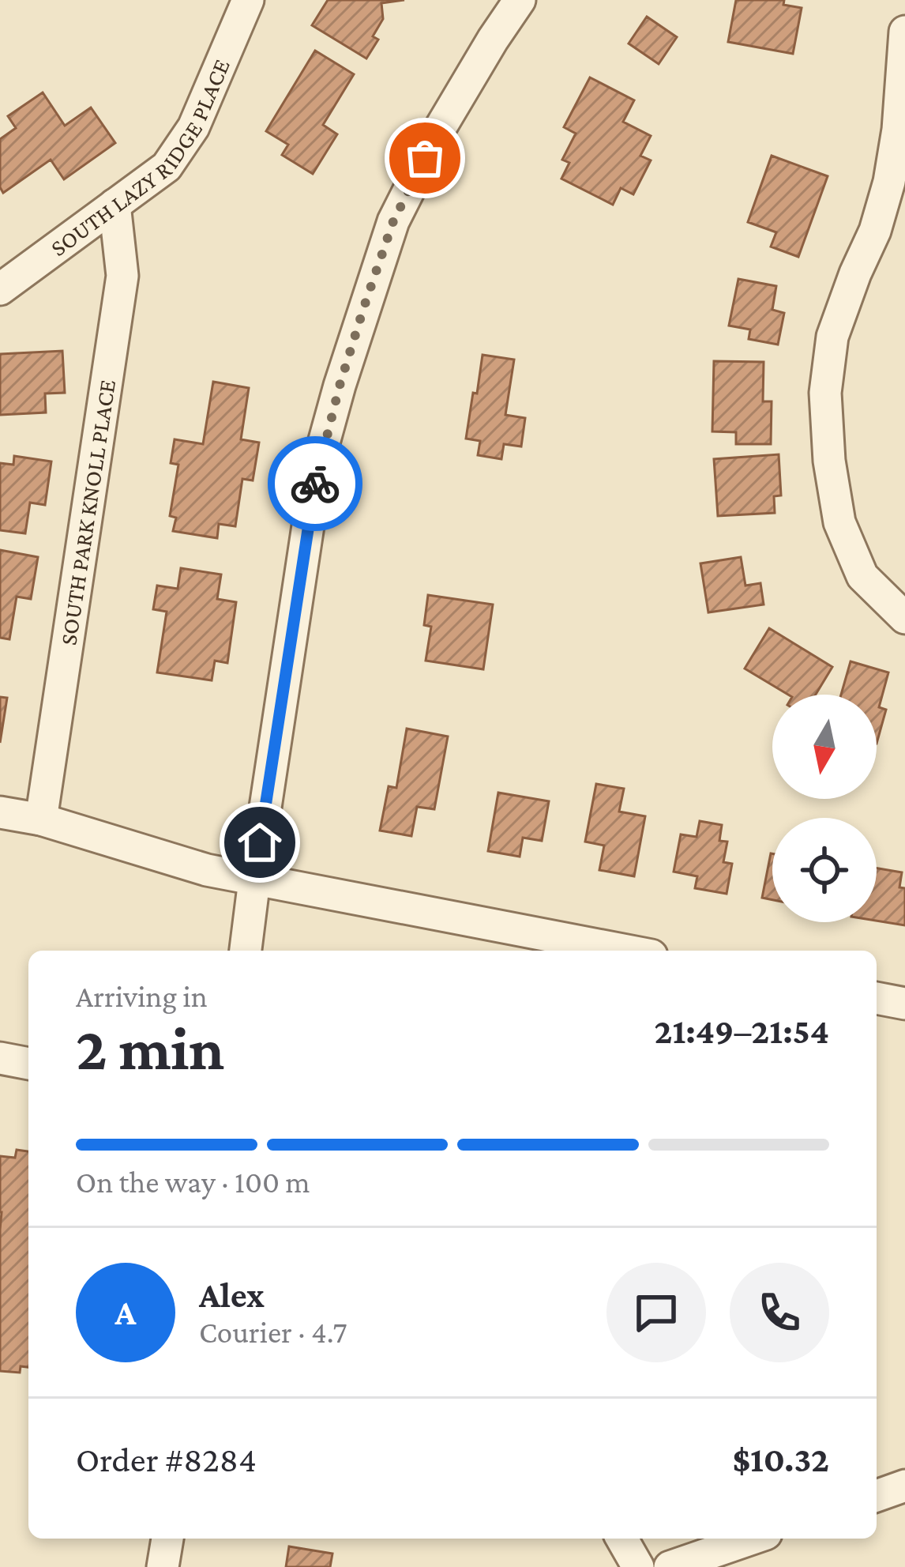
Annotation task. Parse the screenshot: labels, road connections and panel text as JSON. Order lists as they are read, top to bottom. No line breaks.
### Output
{"streets":{"street":["SOUTH LAZY RIDGE PLACE","SOUTH PARK KNOLL PLACE"]},"crossings":[["SOUTH LAZY RIDGE PLACE","SOUTH PARK KNOLL PLACE"]],"north":"bottom","page":{"heading":["2 min","Arriving in","21:49–21:54"],"panel":["Alex","Courier · 4.7","Order #8284","$10.32"],"bar":"On the way · 100 m","round":"A"}}
